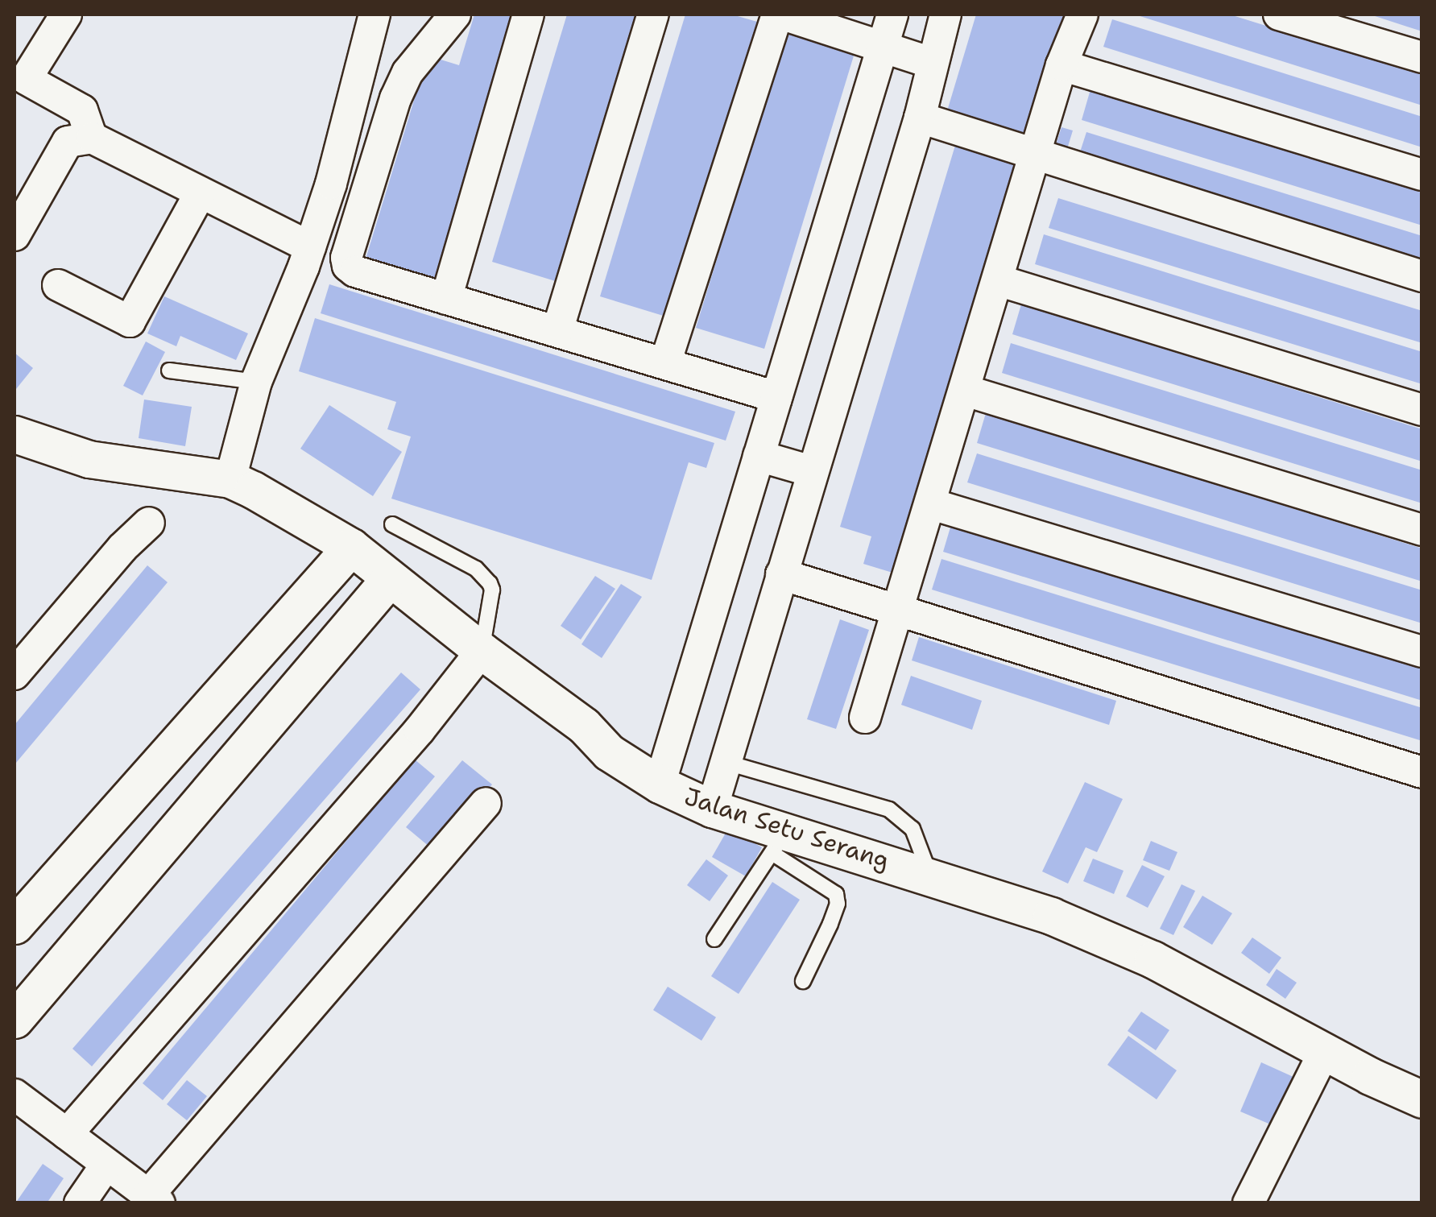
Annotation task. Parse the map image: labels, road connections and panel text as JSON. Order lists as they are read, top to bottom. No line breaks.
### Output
{"streets":{"street":["Jalan Setu Serang"]}}
